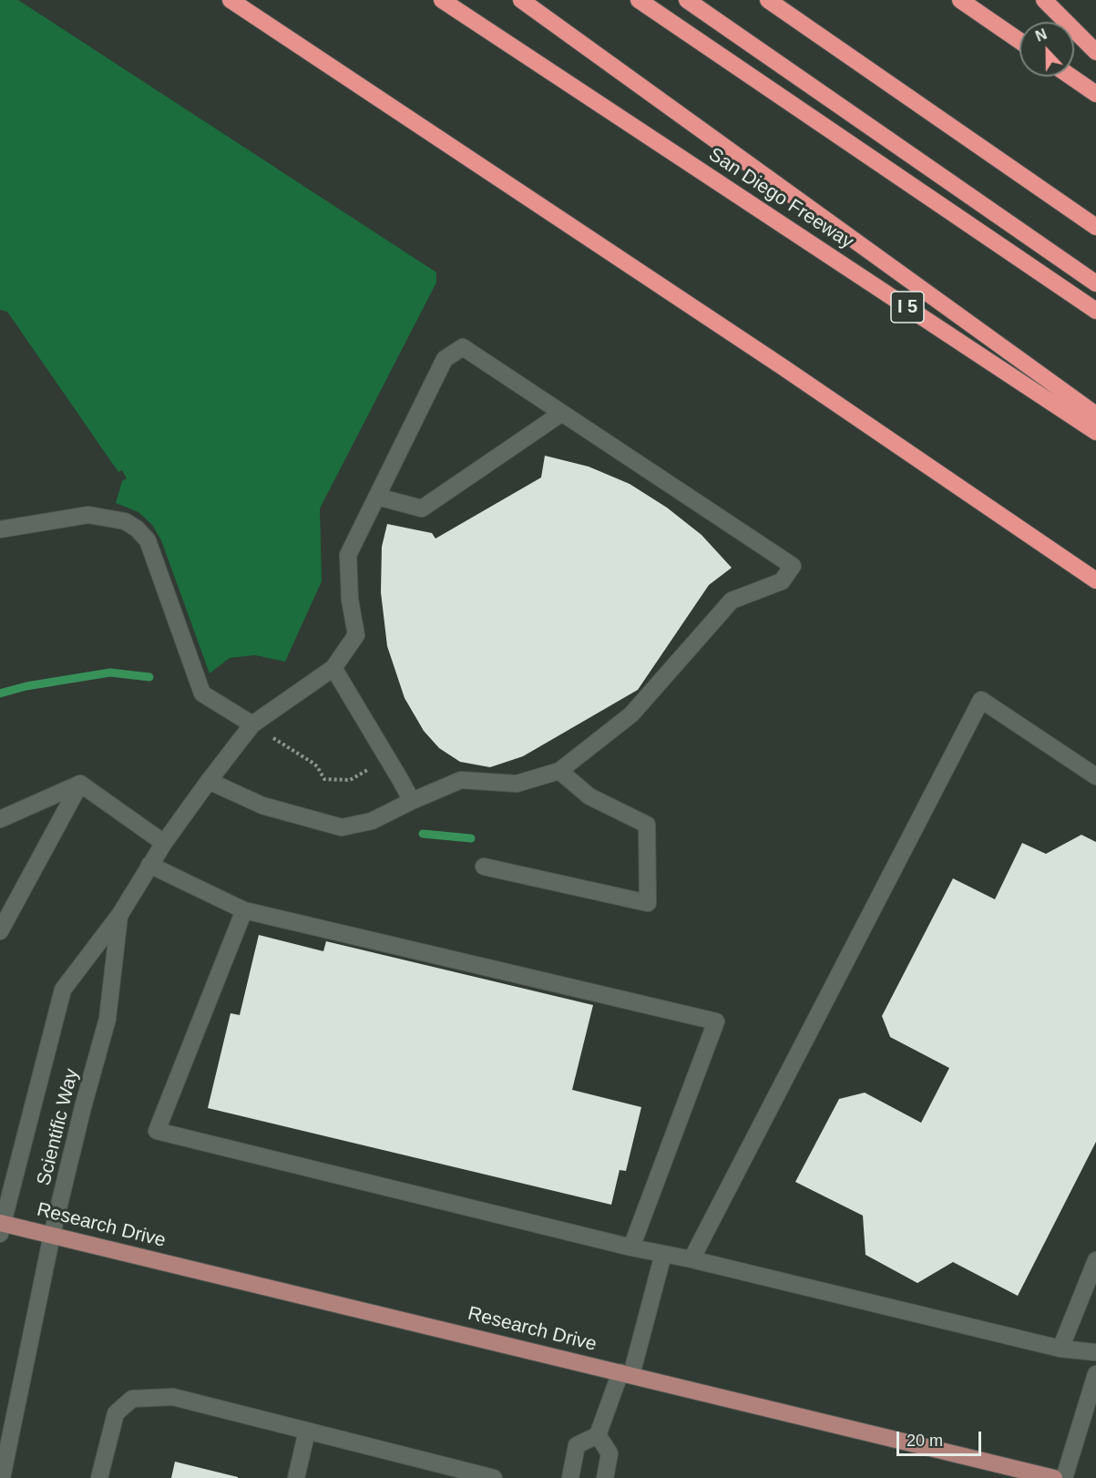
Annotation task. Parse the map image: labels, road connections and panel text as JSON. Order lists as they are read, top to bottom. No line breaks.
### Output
{"streets":{"highway":["San Diego Freeway","I 5"],"main road":["Research Drive"],"street":["Scientific Way"]},"crossings":[["Scientific Way","Research Drive"]],"scale_bar":"20 m","north":"top"}
